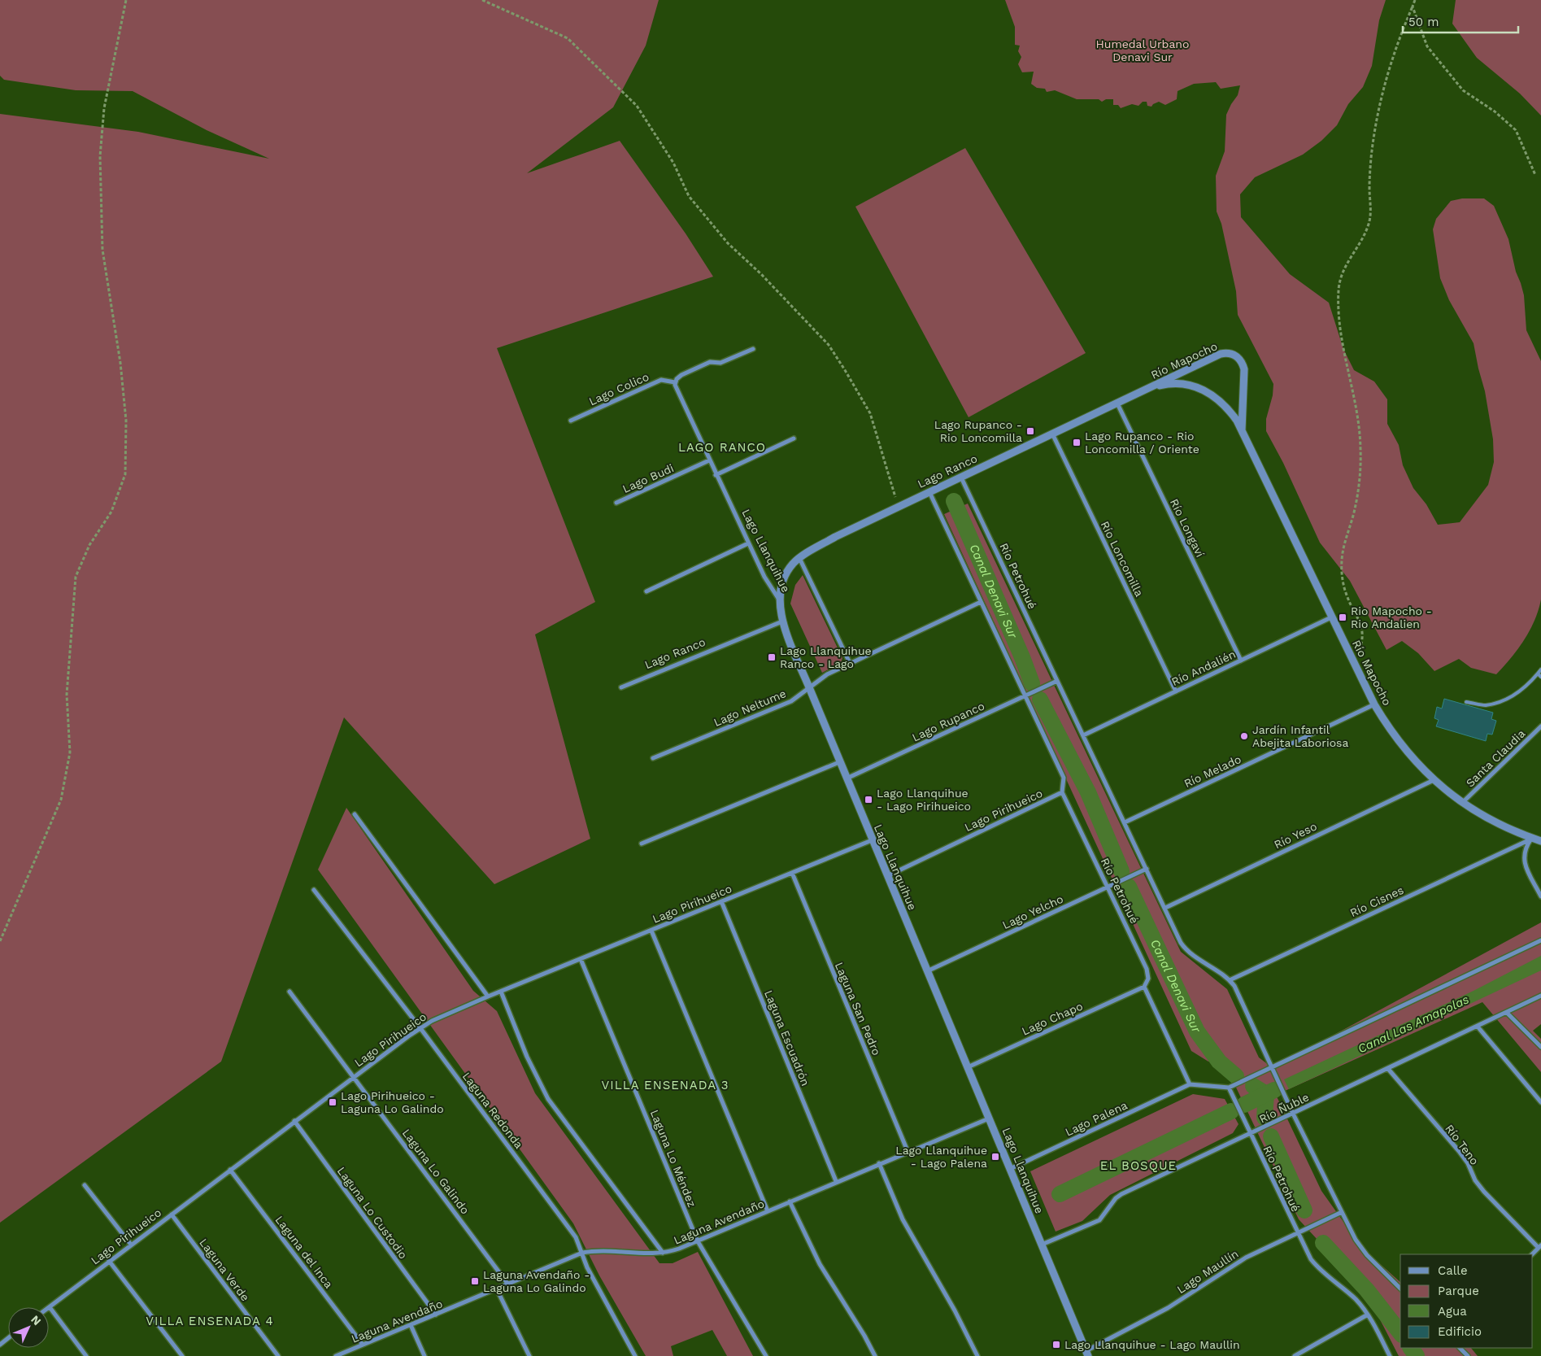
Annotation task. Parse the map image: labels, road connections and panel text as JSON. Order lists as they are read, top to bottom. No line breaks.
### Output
{"streets":{"street":["Río Mapocho","Lago Colico","Lago Ranco","Lago Budi","Río Longaví","Lago Llanquihue","Río Loncomilla","Río Petrohué","Río Andalién","Lago Neltume","Lago Rupanco","Santa Claudia","Río Melado","Lago Pirihueico","Río Yeso","Río Cisnes","Lago Yelcho","Laguna San Pedro","Lago Chapo","Laguna Escuadrón","Río Ñuble","Laguna Redonda","Lago Palena","Río Teno","Laguna Lo Méndez","Laguna Lo Galindo","Laguna Lo Custodio","Laguna Avendaño","Laguna del Inca","Laguna Verde","Lago Maullín"]},"crossings":[["Río Mapocho","Lago Ranco"],["Río Mapocho","Río Andalién"],["Río Mapocho","Santa Claudia"],["Río Mapocho","Río Melado"],["Río Mapocho","Río Yeso"],["Río Mapocho","Río Cisnes"],["Lago Colico","Lago Llanquihue"],["Lago Ranco","Río Longaví"],["Lago Ranco","Lago Llanquihue"],["Lago Ranco","Río Loncomilla"],["Lago Ranco","Río Petrohué"],["Lago Budi","Lago Llanquihue"],["Río Longaví","Río Andalién"],["Lago Llanquihue","Lago Neltume"],["Lago Llanquihue","Lago Rupanco"],["Lago Llanquihue","Lago Pirihueico"],["Lago Llanquihue","Lago Yelcho"],["Lago Llanquihue","Lago Chapo"],["Lago Llanquihue","Río Ñuble"],["Lago Llanquihue","Lago Palena"],["Lago Llanquihue","Laguna Avendaño"],["Lago Llanquihue","Lago Maullín"],["Río Loncomilla","Río Andalién"],["Río Petrohué","Río Andalién"],["Río Petrohué","Lago Neltume"],["Río Petrohué","Lago Rupanco"],["Río Petrohué","Río Melado"],["Río Petrohué","Lago Pirihueico"],["Río Petrohué","Río Yeso"],["Río Petrohué","Río Cisnes"],["Río Petrohué","Lago Yelcho"],["Río Petrohué","Lago Chapo"],["Río Petrohué","Río Ñuble"],["Río Petrohué","Lago Palena"],["Río Petrohué","Lago Maullín"],["Lago Pirihueico","Laguna San Pedro"],["Lago Pirihueico","Laguna Escuadrón"],["Lago Pirihueico","Laguna Redonda"],["Lago Pirihueico","Laguna Lo Méndez"],["Lago Pirihueico","Laguna Lo Galindo"],["Lago Pirihueico","Laguna Lo Custodio"],["Lago Pirihueico","Laguna del Inca"],["Lago Pirihueico","Laguna Verde"],["Laguna San Pedro","Laguna Avendaño"],["Laguna Escuadrón","Laguna Avendaño"],["Río Ñuble","Río Teno"],["Laguna Redonda","Laguna Avendaño"],["Laguna Lo Méndez","Laguna Avendaño"],["Laguna Lo Galindo","Laguna Avendaño"],["Laguna Lo Custodio","Laguna Avendaño"],["Laguna Avendaño","Laguna del Inca"]],"districts":["LAGO RANCO","VILLA ENSENADA 3","EL BOSQUE","VILLA ENSENADA 4"],"water":["Canal Denavi Sur","Canal Las Amapolas"],"parks":["Humedal Urbano Denavi Sur"],"places":{"transit":["Lago Rupanco - Rio Loncomilla","Lago Rupanco - Rio Loncomilla / Oriente","Rio Mapocho - Rio Andalien","Lago Llanquihue Ranco - Lago","Lago Llanquihue - Lago Pirihueico","Lago Pirihueico - Laguna Lo Galindo","Lago Llanquihue - Lago Palena","Laguna Avendaño - Laguna Lo Galindo","Lago Llanquihue - Lago Maullin"],"other":["Jardín Infantil Abejita Laboriosa"]},"legend":["Calle","Parque","Agua","Edificio"],"scale_bar":"50 m","north":"top right"}
